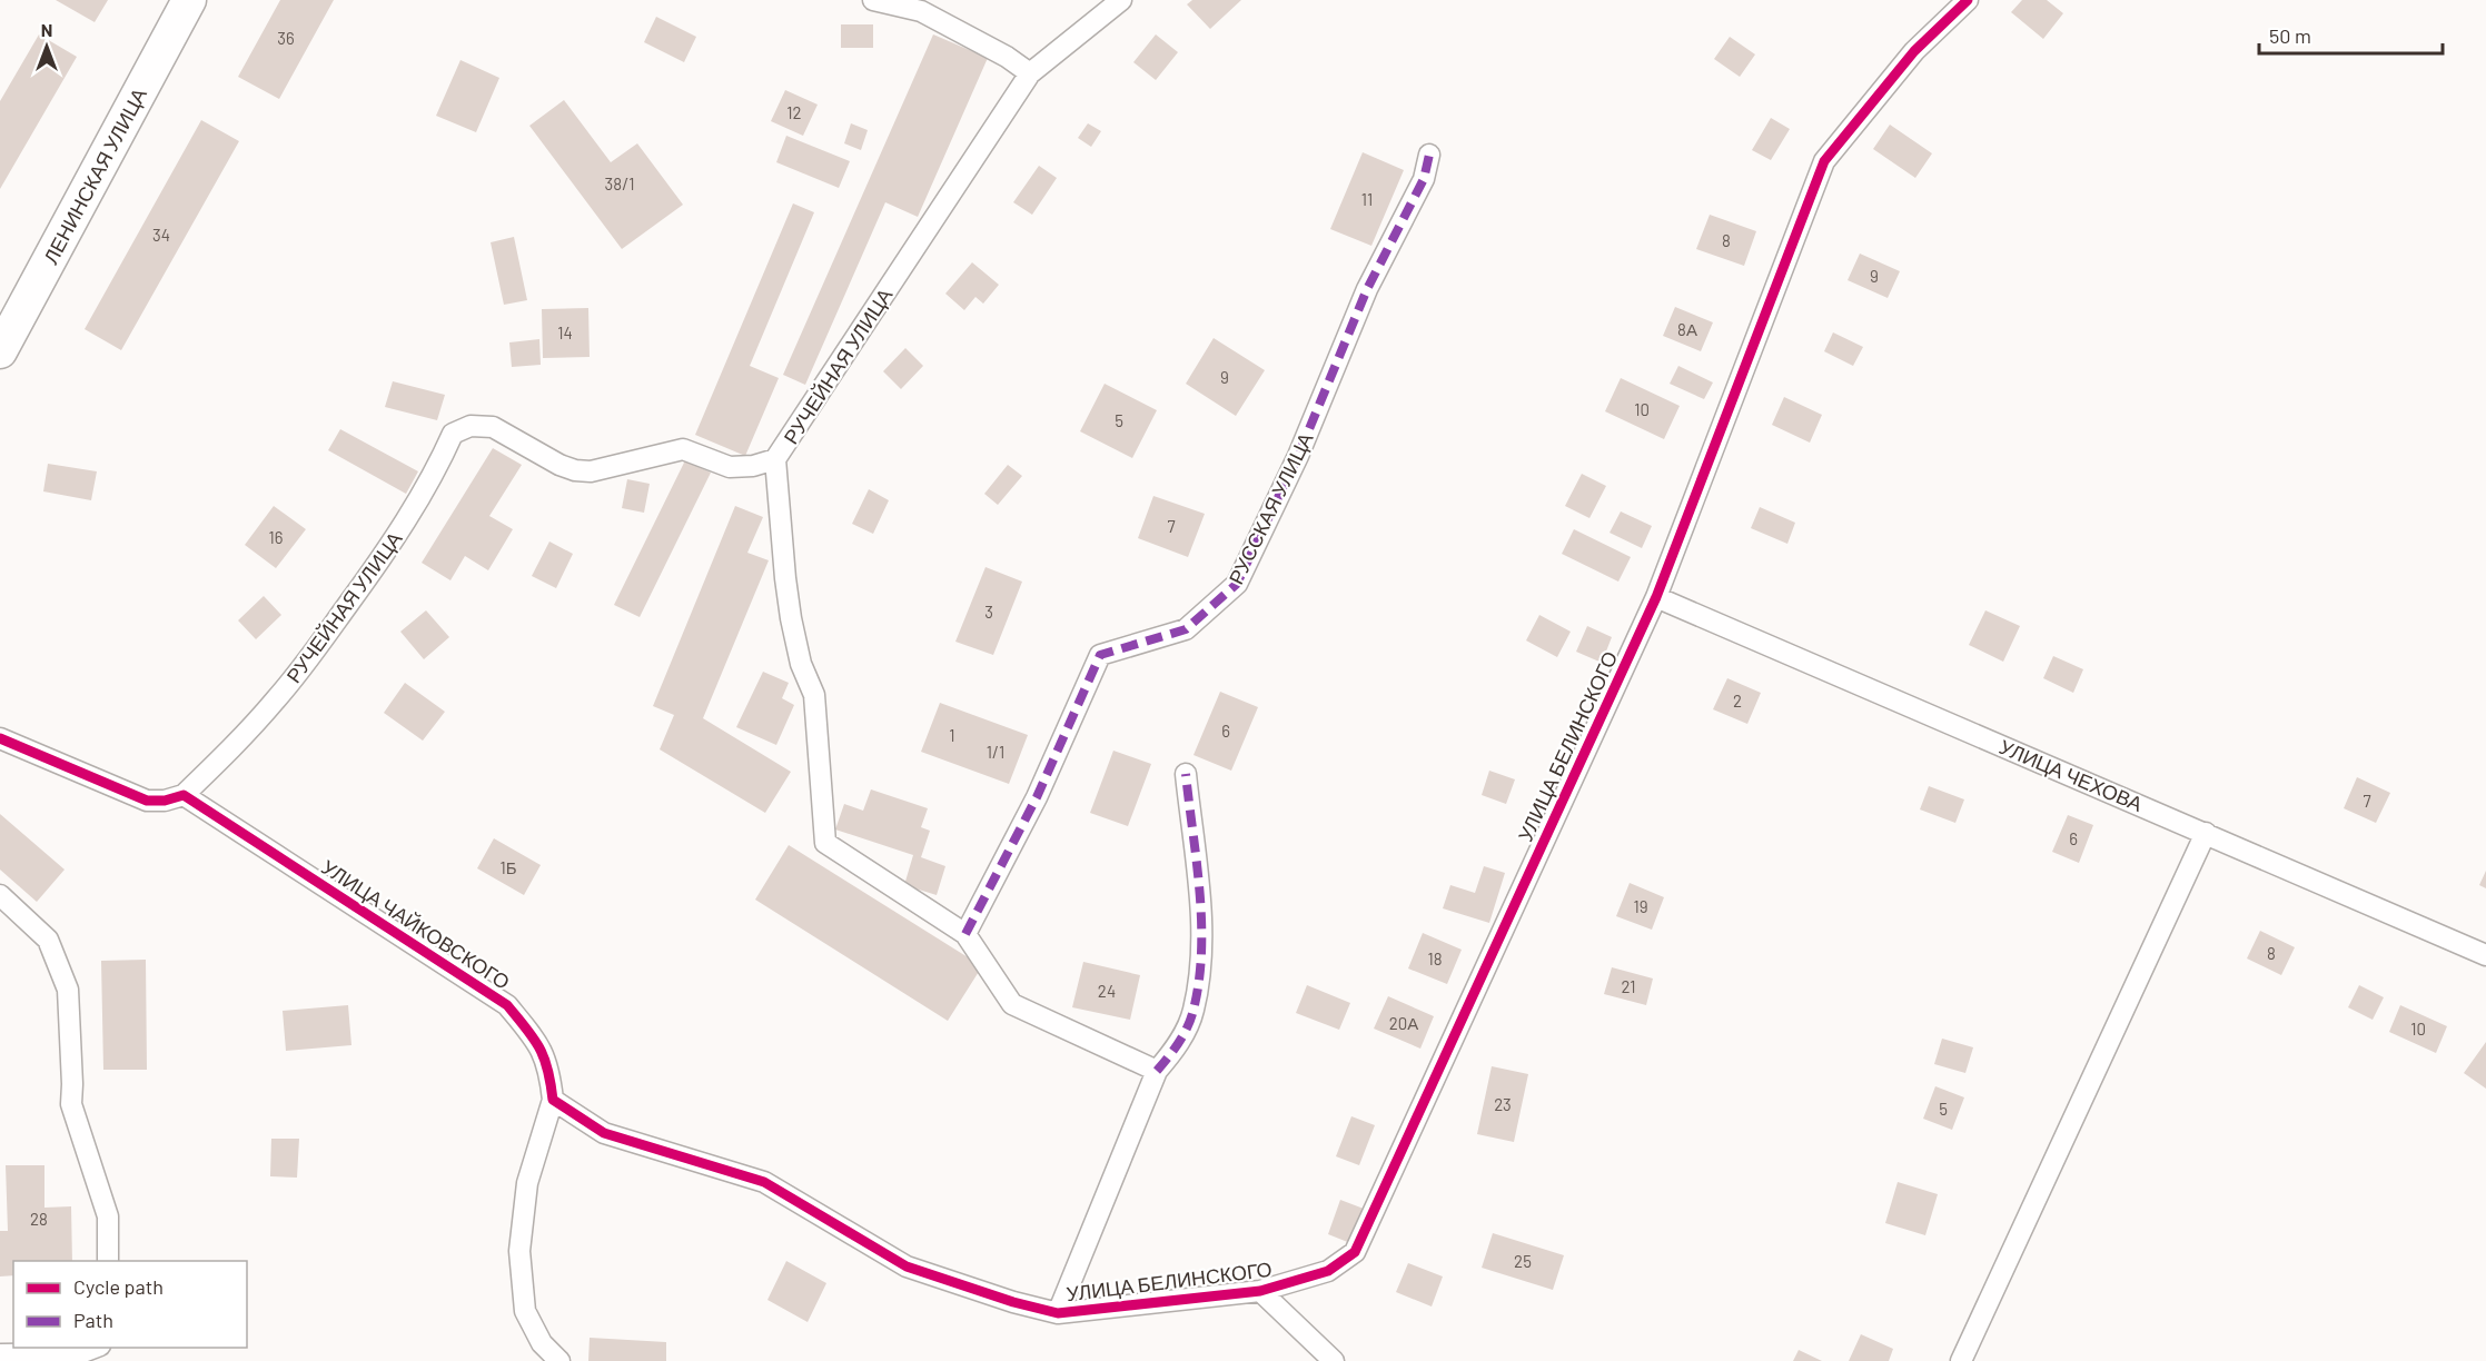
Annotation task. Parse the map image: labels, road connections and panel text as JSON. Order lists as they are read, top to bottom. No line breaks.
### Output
{"streets":{"main road":["ЛЕНИНСКАЯ УЛИЦА"],"street":["РУЧЕЙНАЯ УЛИЦА","РУССКАЯ УЛИЦА","УЛИЦА БЕЛИНСКОГО","УЛИЦА ЧЕХОВА","УЛИЦА ЧАЙКОВСКОГО"]},"crossings":[["РУЧЕЙНАЯ УЛИЦА","УЛИЦА ЧАЙКОВСКОГО"],["УЛИЦА БЕЛИНСКОГО","УЛИЦА ЧЕХОВА"]],"house_numbers":["36","12","38/1","11","34","8","9","8А","14","9","10","5","7","16","3","2","6","1","1/1","7","6","1Б","19","8","18","21","24","20А","10","23","5","28","25"],"legend":["Cycle path","Path"],"scale_bar":"50 m","north":"top"}
